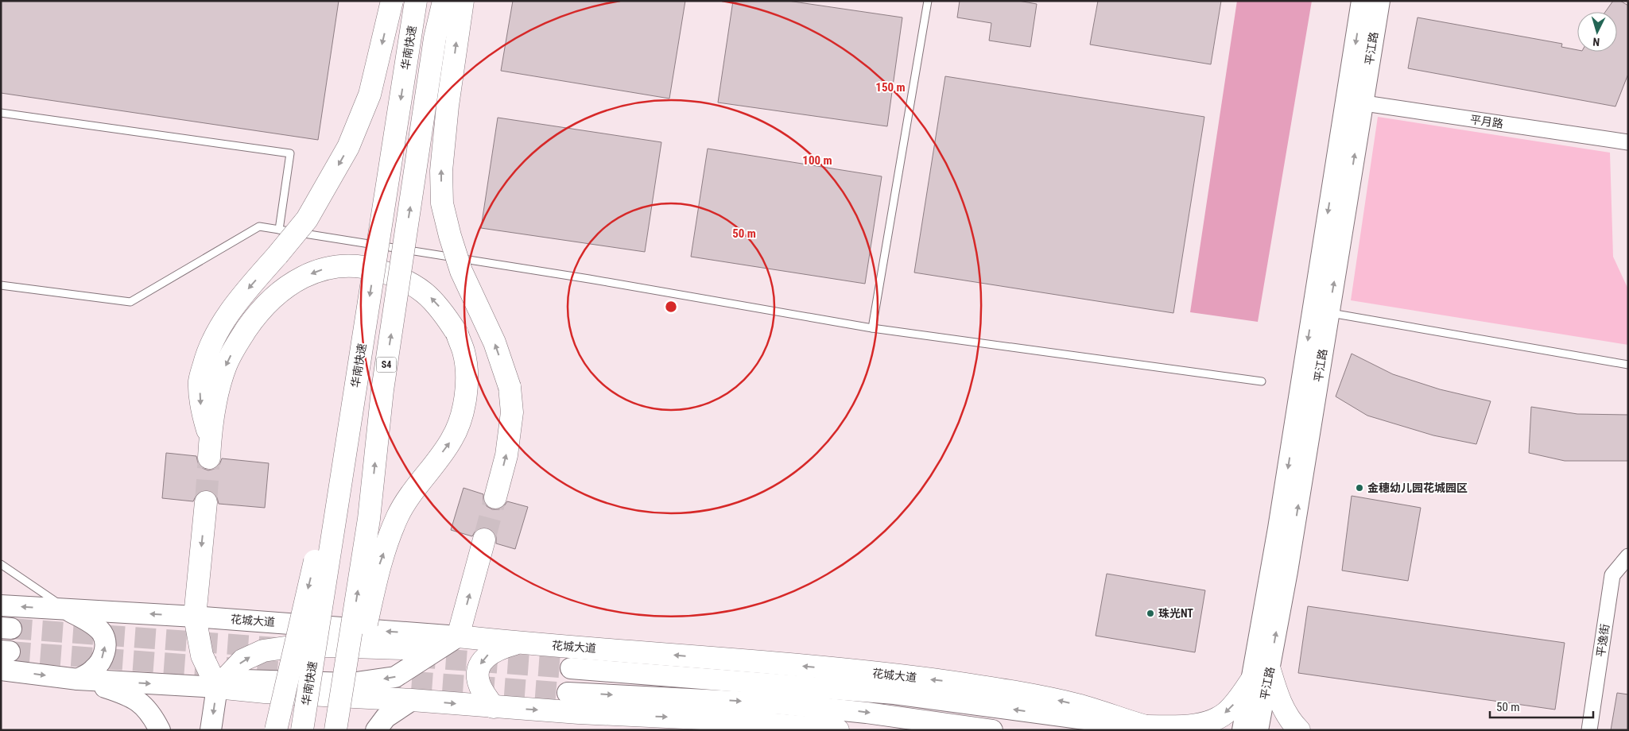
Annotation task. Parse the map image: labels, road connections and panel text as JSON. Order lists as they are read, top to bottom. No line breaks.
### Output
{"streets":{"main road":["华南快速","S4","花城大道"],"street":["平江路","平月路","平逸街"]},"crossings":[["平江路","平月路"]],"places":["金穗幼儿园花城园区","珠光NT"],"scale_bar":"50 m","north":"bottom","rings":["150 m","100 m","50 m"]}
